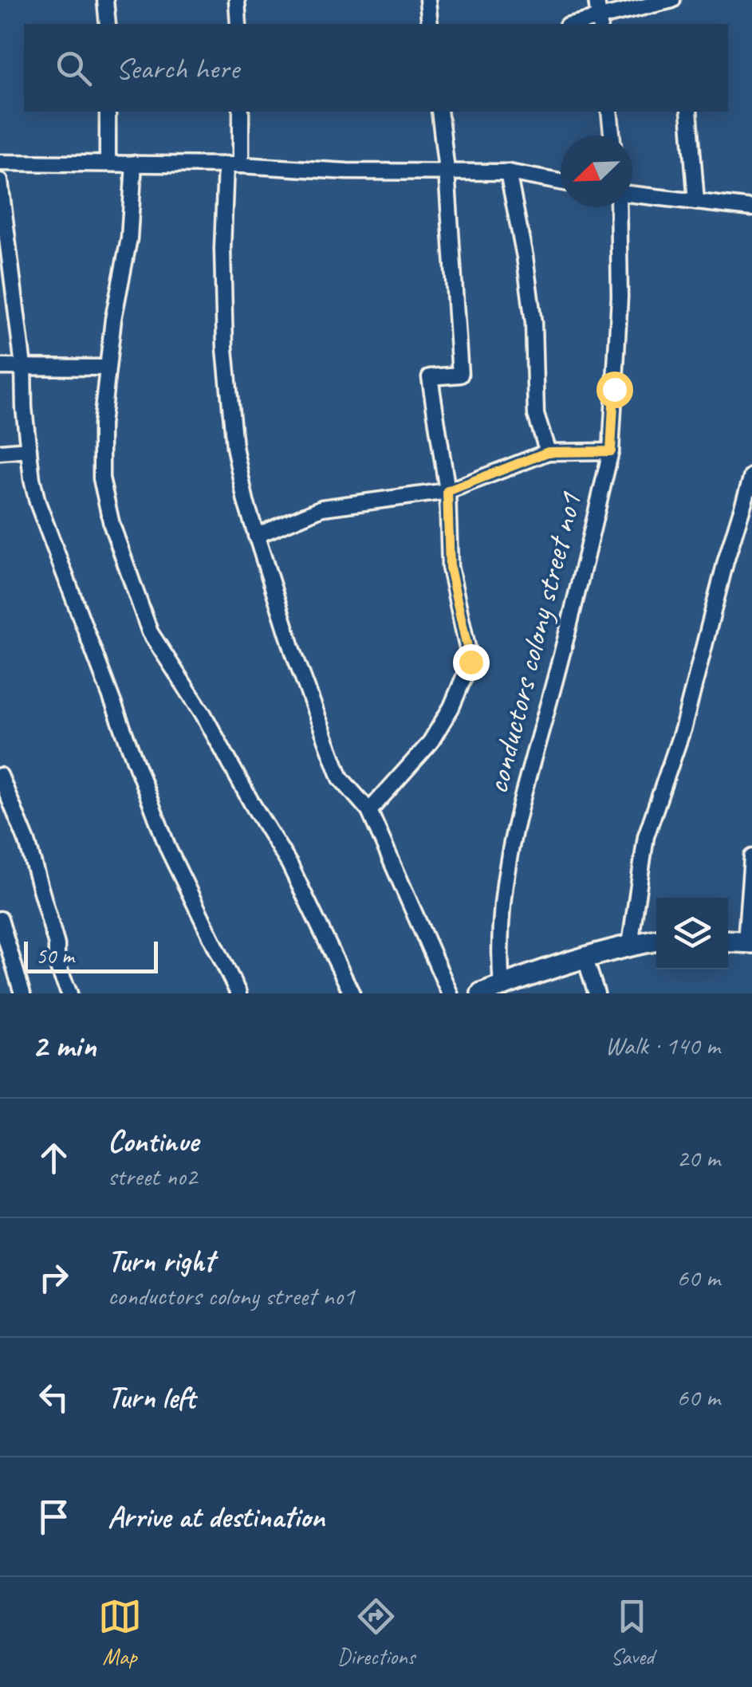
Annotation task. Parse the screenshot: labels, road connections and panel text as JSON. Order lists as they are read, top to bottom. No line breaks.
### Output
{"streets":{"street":["conductors colony street no1"]},"scale_bar":"50 m","north":"bottom left","page":{"search":"Search here","scale":"50 m","heading":["2 min","Walk · 140 m"],"list":[["Continue","street no2","20 m"],["Turn right","conductors colony street no1","60 m"],["Turn left","60 m"],"Arrive at destination"],"nav":["Map","Directions","Saved"]}}
